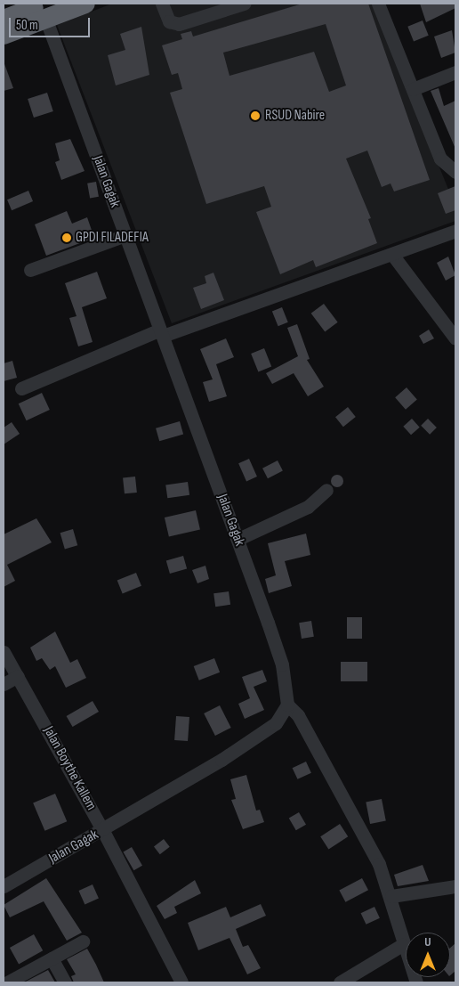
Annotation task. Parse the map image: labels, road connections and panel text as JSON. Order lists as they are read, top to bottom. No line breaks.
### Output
{"streets":{"street":["Jalan Gagak","Jalan Boythe Kallem"]},"crossings":[["Jalan Gagak","Jalan Boythe Kallem"]],"places":["RSUD Nabire","GPDI FILADEFIA"],"scale_bar":"50 m","north":"top"}
